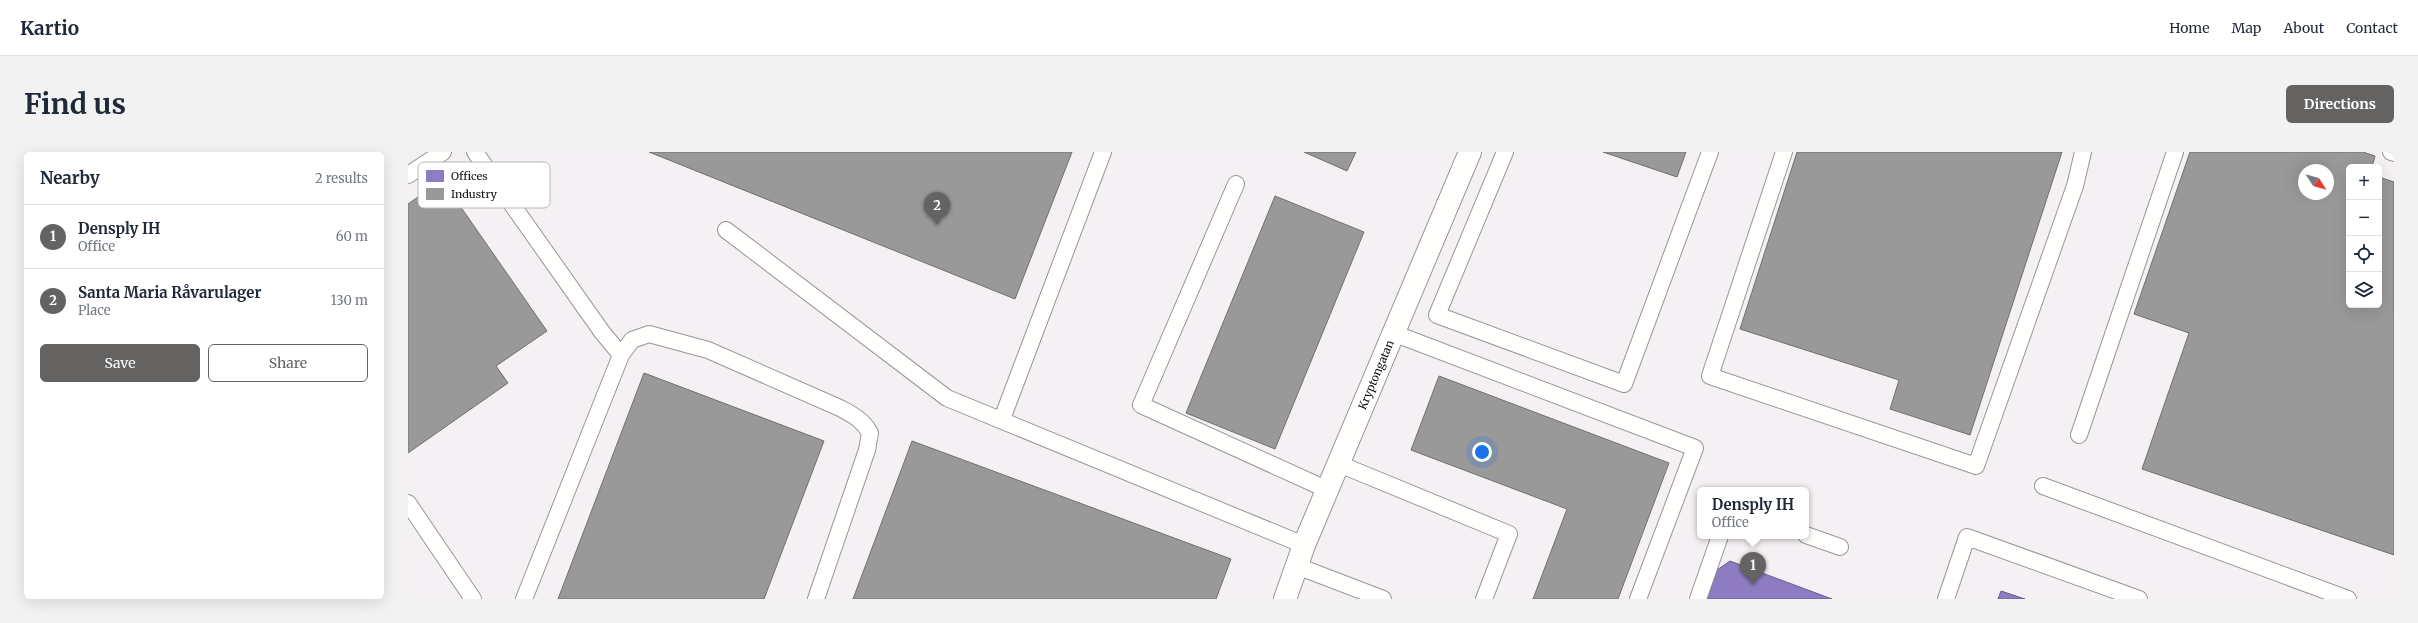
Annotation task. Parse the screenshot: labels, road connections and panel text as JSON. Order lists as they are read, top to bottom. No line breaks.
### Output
{"streets":{"street":["Kryptongatan"]},"legend":["Offices","Industry"],"north":"bottom right","page":{"header":"Kartio","nav":["Home","Map","About","Contact"],"buttons":["Directions",["Save","Share"]],"title":"Find us","heading":["Nearby","2 results"],"map_buttons":["+","−"],"pins":["2","1"],"list":[{"mark":"1","name":"Densply IH","note":"Office","value":"60 m"},{"mark":"2","name":"Santa Maria Råvarulager","note":"Place","value":"130 m"}],"popup":["Densply IH","Office"]}}
